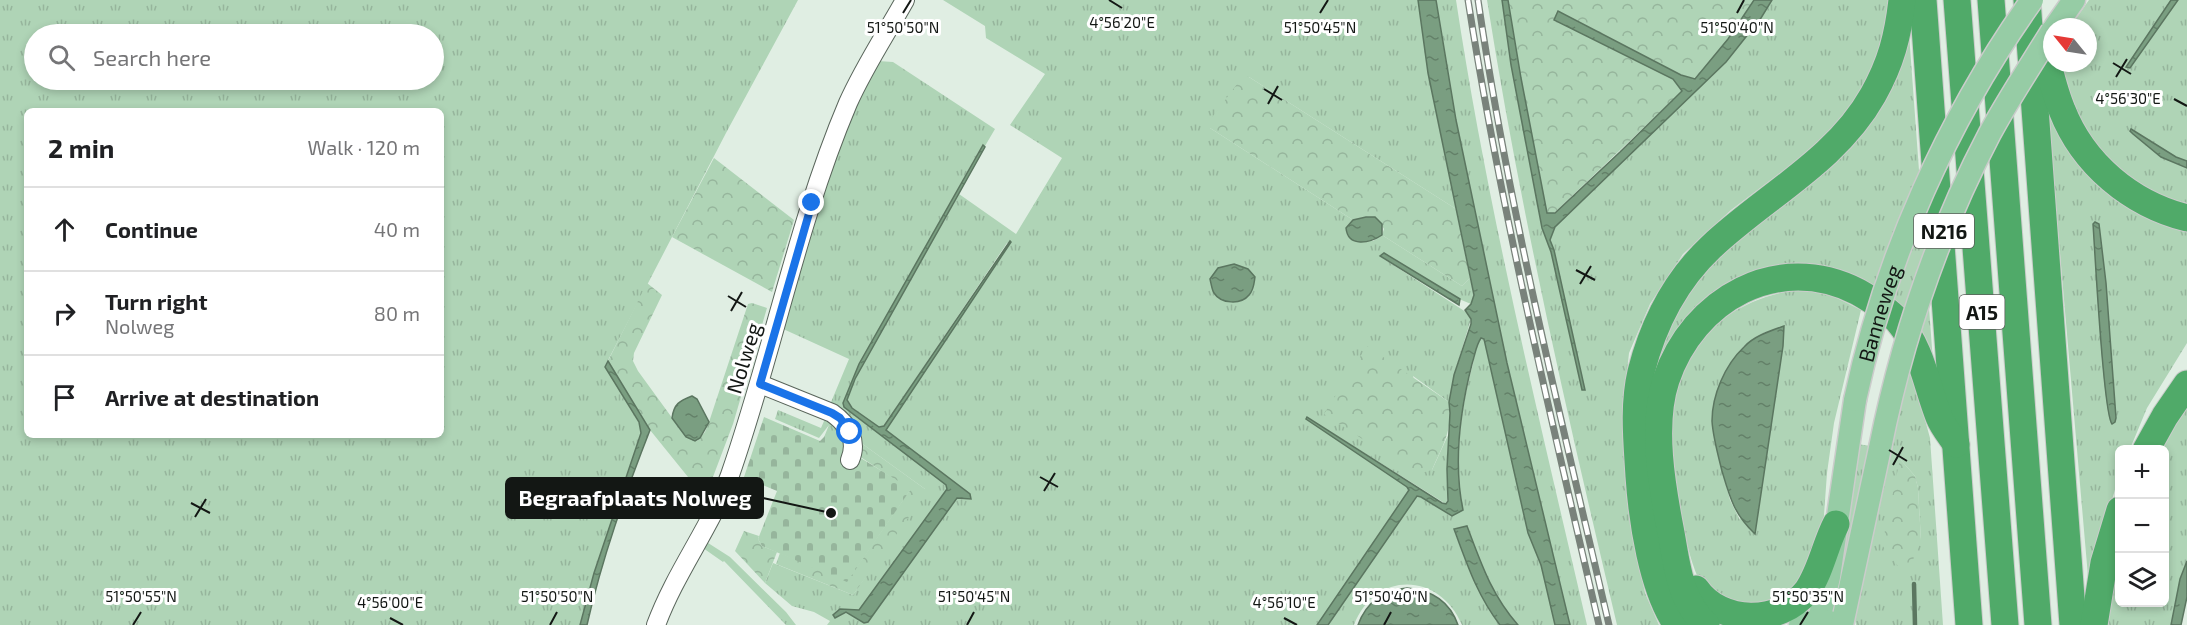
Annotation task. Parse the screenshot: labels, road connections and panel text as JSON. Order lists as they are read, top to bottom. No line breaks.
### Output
{"streets":{"highway":["A15"],"main road":["N216","Banneweg"],"street":["Nolweg"]},"crossings":[["A15","Banneweg"]],"places":["Begraafplaats Nolweg"],"north":"top left","page":{"search":"Search here","heading":["2 min","Walk · 120 m"],"list":[["Continue","40 m"],["Turn right","Nolweg","80 m"],"Arrive at destination"],"map_buttons":["+","−"]},"coordinates":["4°56'20\"E","51°50'45\"N","51°50'40\"N","51°50'50\"N","4°56'30\"E","51°50'55\"N","51°50'35\"N","4°56'00\"E","4°56'10\"E"]}
